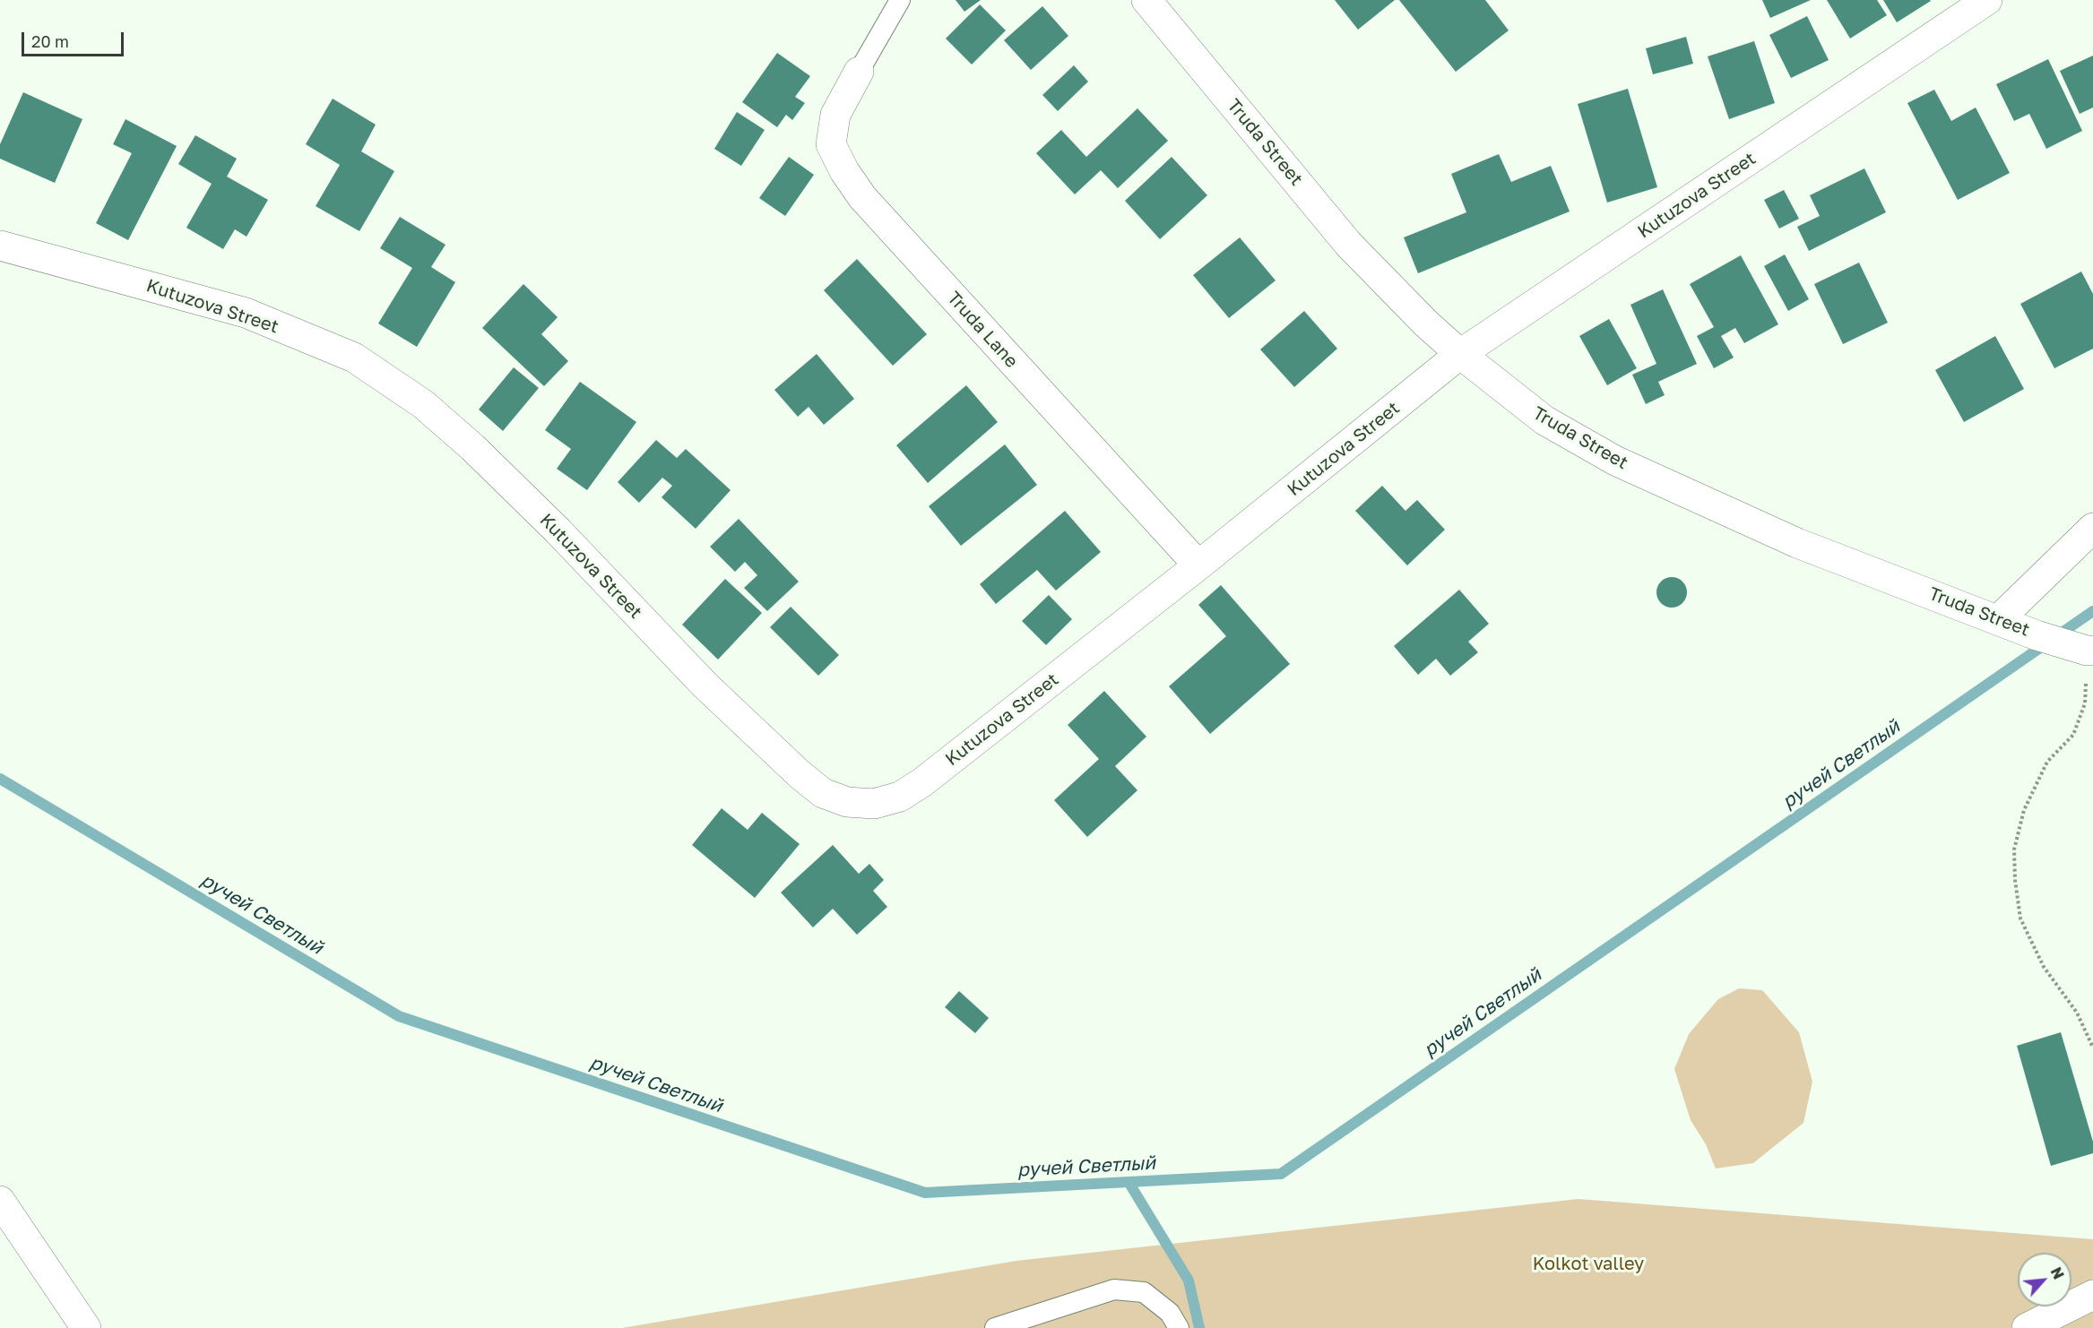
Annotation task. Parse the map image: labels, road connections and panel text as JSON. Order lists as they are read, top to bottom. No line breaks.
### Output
{"streets":{"street":["Truda Street","Kutuzova Street","Truda Lane"]},"crossings":[["Truda Street","Kutuzova Street"],["Kutuzova Street","Truda Lane"]],"water":["ручей Светлый"],"parks":["Kolkot valley"],"scale_bar":"20 m","north":"top right"}
